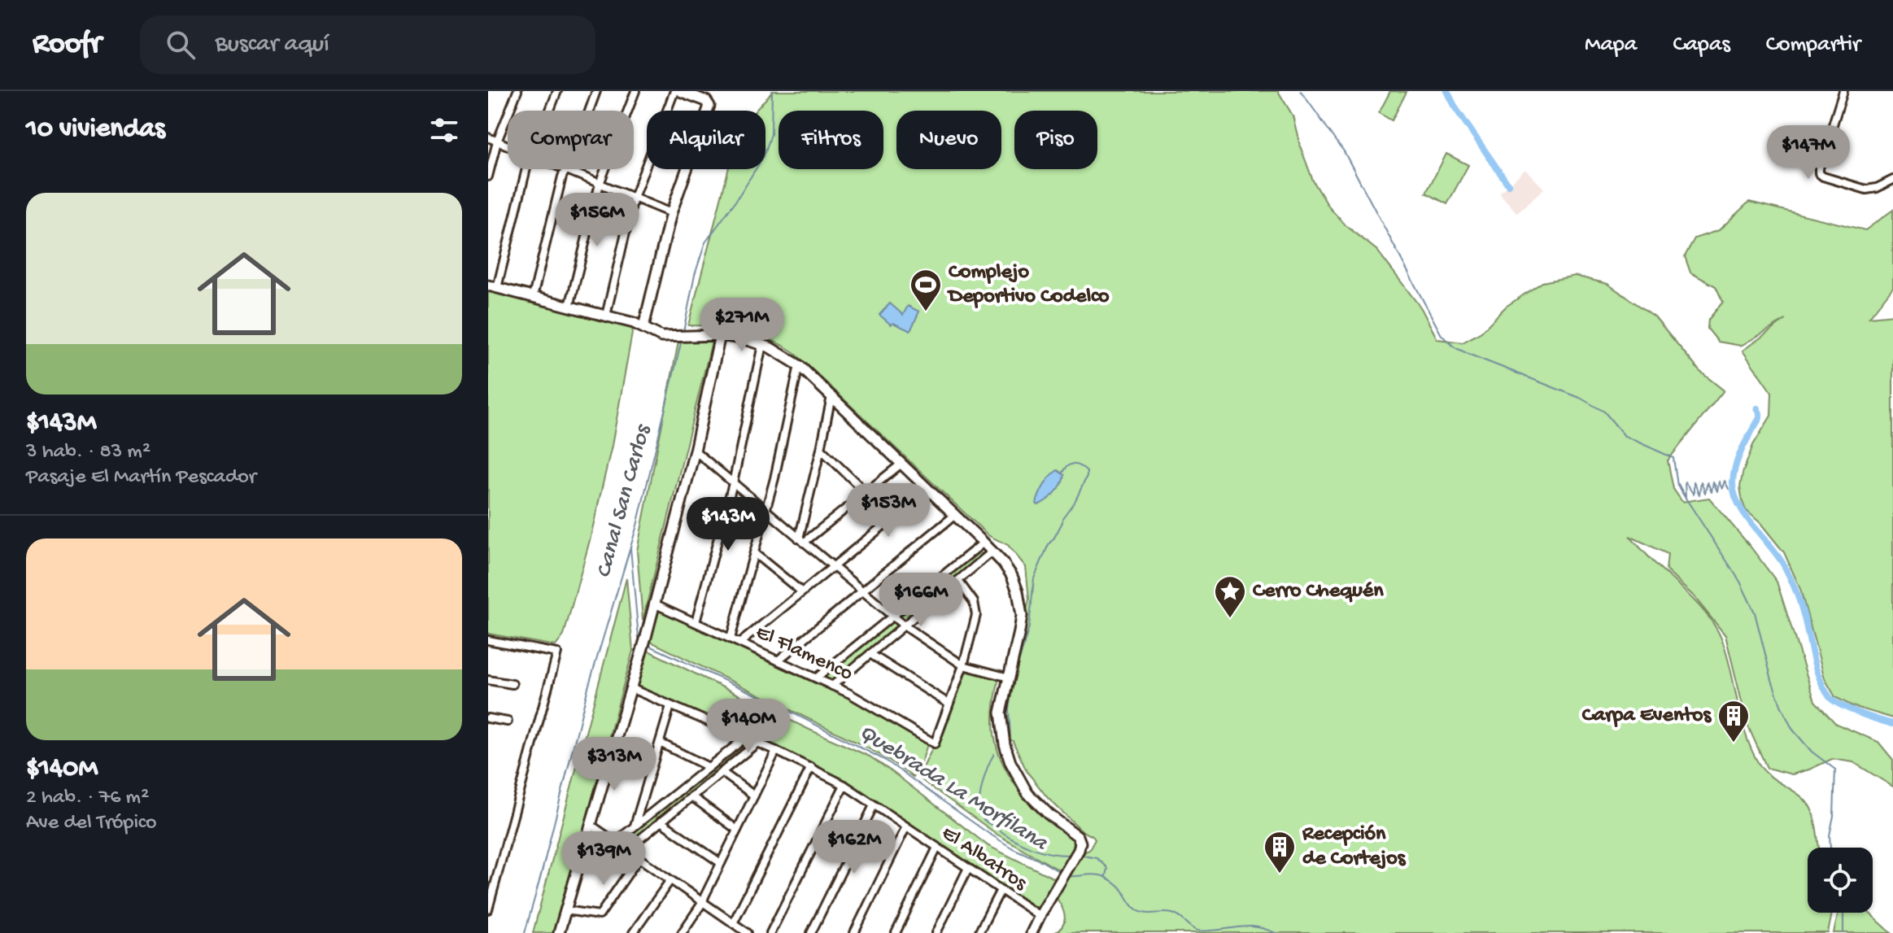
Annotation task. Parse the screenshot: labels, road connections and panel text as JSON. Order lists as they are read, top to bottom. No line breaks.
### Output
{"streets":{"street":["El Flamenco","El Albatros"]},"water":["Canal San Carlos","Quebrada La Morfilana"],"places":{"sports":["Complejo Deportivo Codelco"],"place":["Cerro Chequén"],"building":["Carpa Eventos","Recepción de Cortejos"]},"page":{"header":"Roofr","search":"Buscar aquí","nav":["Mapa","Capas","Compartir"],"heading":"10 viviendas","chip":["Comprar","Alquilar","Filtros","Nuevo","Piso"],"price":["$147M","$156M","$271M","$153M","$143M","$166M","$140M","$313M","$162M","$139M"],"list":[{"name":"$143M","note":"3 hab. · 83 m² · Pasaje El Martín Pescador"},{"name":"$140M","note":"2 hab. · 76 m² · Ave del Trópico"}]}}
